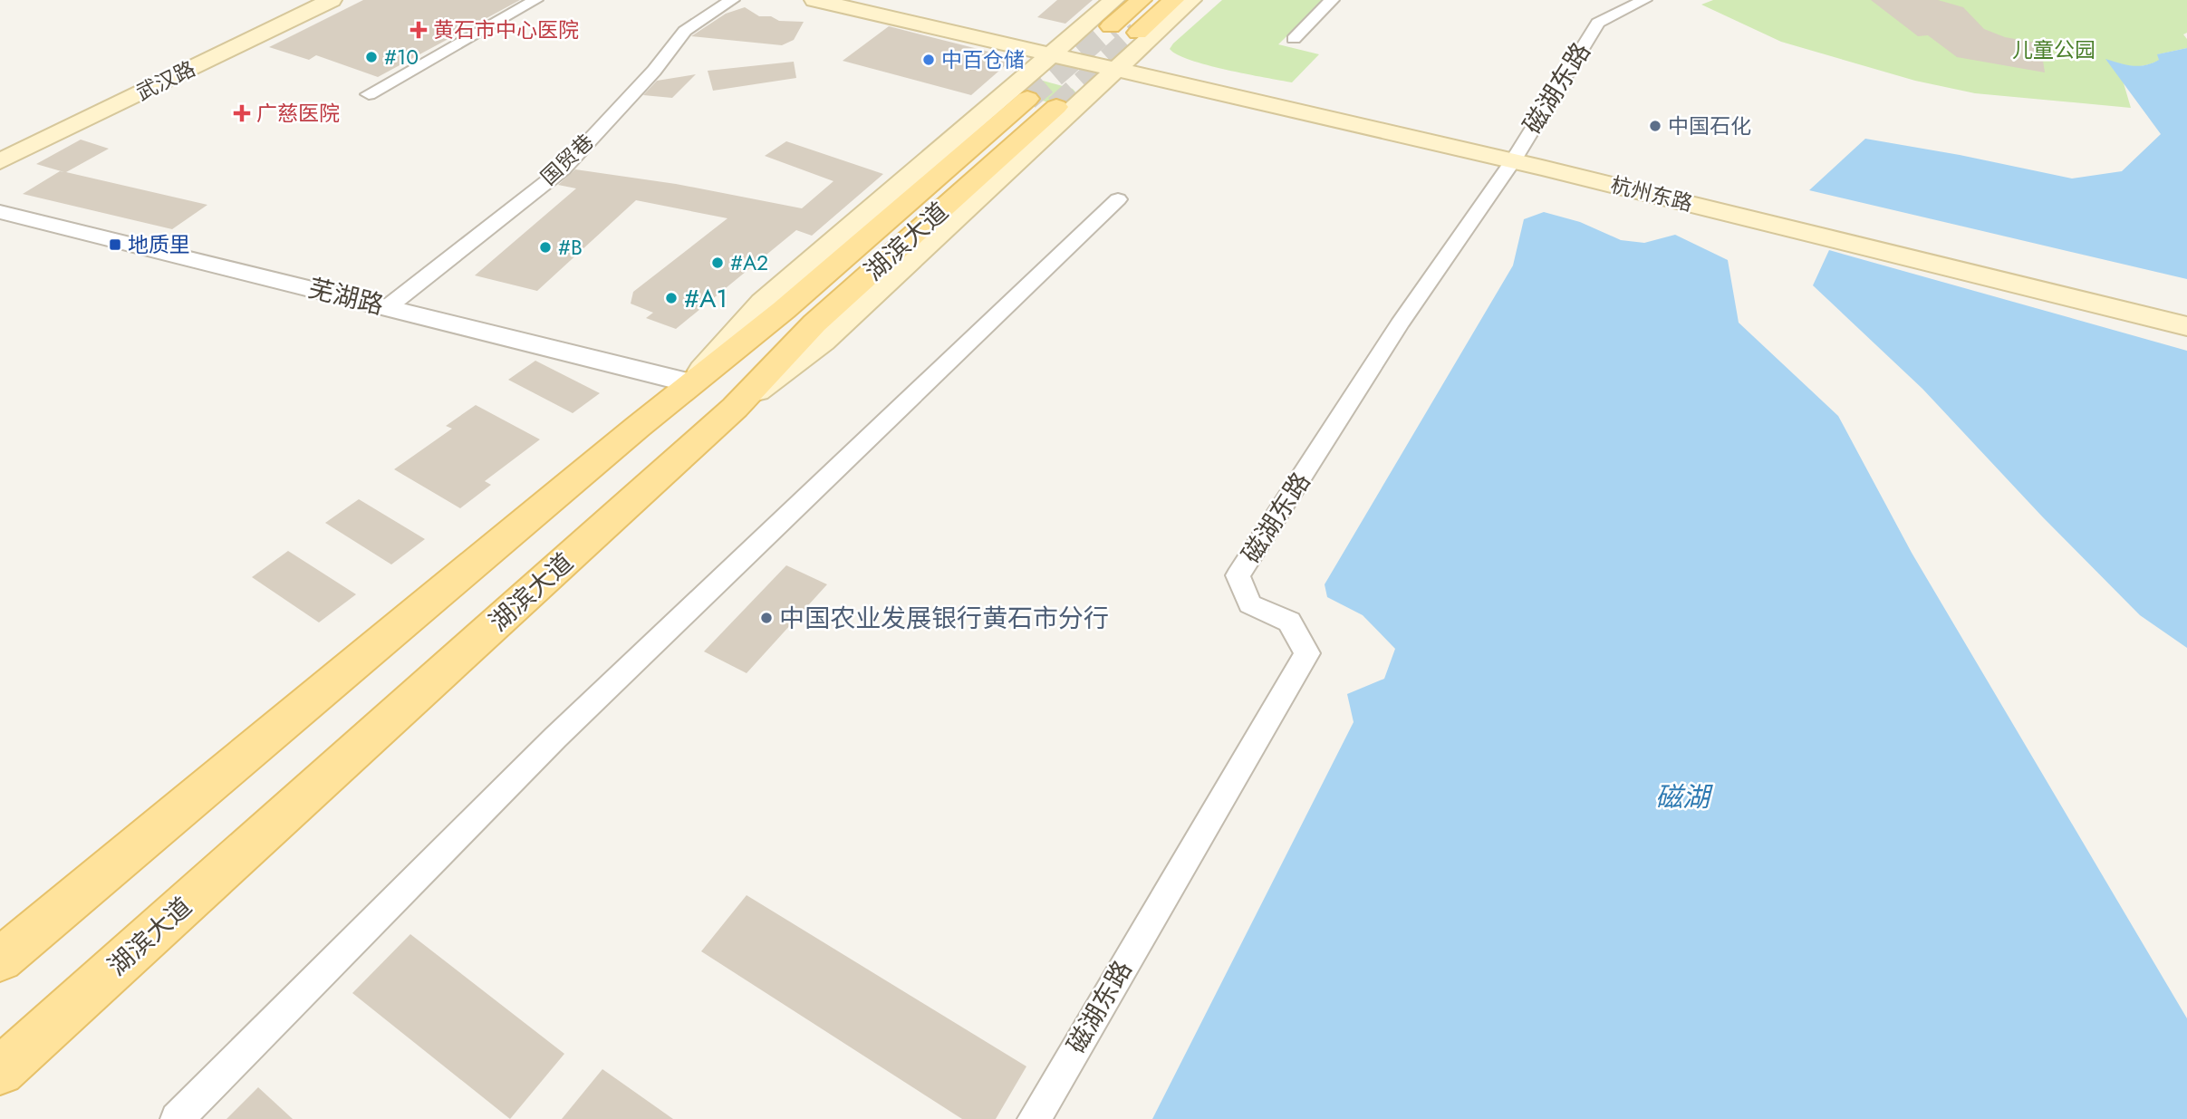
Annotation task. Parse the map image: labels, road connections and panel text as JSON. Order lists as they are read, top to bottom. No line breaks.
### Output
{"streets":{"main road":["武汉路","杭州东路","湖滨大道"],"street":["磁湖东路","国贸巷","芜湖路"]},"crossings":[["磁湖东路","杭州东路"],["国贸巷","芜湖路"],["湖滨大道","芜湖路"]],"water":["磁湖"],"parks":["儿童公园"],"places":{"health":["黄石市中心医院","广慈医院"],"other":["#10","中百仓储","中国石化","#B","#A2","#A1","中国农业发展银行黄石市分行"],"transit":["地质里"]}}
